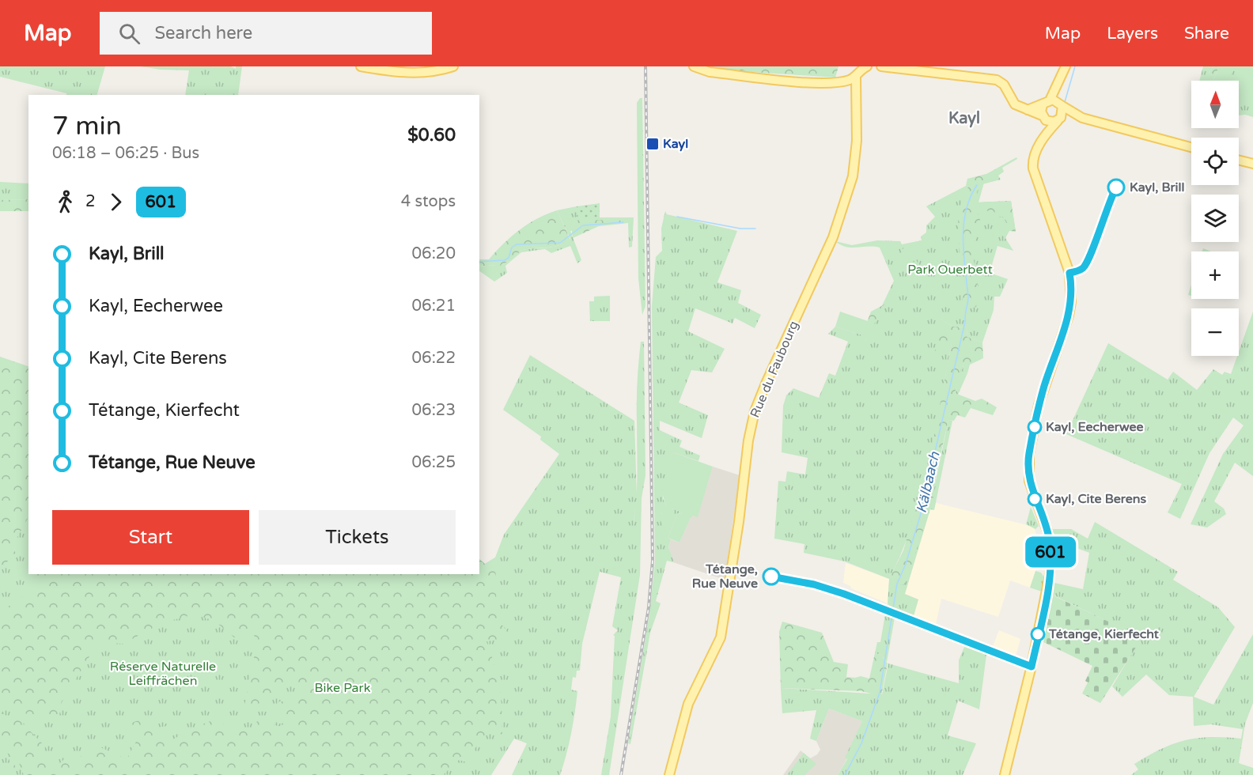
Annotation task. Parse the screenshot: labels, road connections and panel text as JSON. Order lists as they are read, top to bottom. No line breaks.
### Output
{"streets":{"main road":["Rue du Faubourg"]},"districts":["Kayl"],"water":["Kälbaach"],"parks":["Park Ouerbett","Réserve Naturelle Leiffrächen","Bike Park"],"places":{"transit":["Kayl"],"other":["Kayl, Brill","Kayl, Eecherwee","Kayl, Cite Berens","Tétange, Rue Neuve","Tétange, Kierfecht"]},"lines":["bus line 601"],"north":"top","page":{"header":"Map","search":"Search here","nav":["Map","Layers","Share"],"on_map":"601","map_buttons":["+","−"],"heading":["7 min","06:18 – 06:25 · Bus","$0.60"],"legs":["2","601","4 stops"],"list":[{"name":"Kayl, Brill","value":"06:20"},{"name":"Kayl, Eecherwee","value":"06:21"},{"name":"Kayl, Cite Berens","value":"06:22"},{"name":"Tétange, Kierfecht","value":"06:23"},{"name":"Tétange, Rue Neuve","value":"06:25"}],"buttons":["Start","Tickets"]}}
